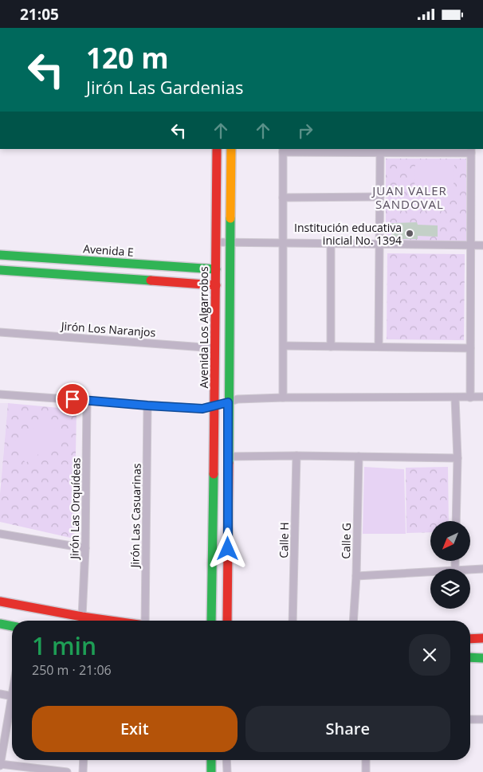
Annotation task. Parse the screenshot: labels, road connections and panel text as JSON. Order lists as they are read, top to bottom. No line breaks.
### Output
{"streets":{"street":["Avenida E","Avenida Los Algarrobos","Jirón Los Naranjos","Jirón Las Orquídeas","Jirón Las Casuarinas","Calle H","Calle G"]},"crossings":[["Avenida E","Avenida Los Algarrobos"],["Avenida Los Algarrobos","Jirón Los Naranjos"]],"districts":["JUAN VALER SANDOVAL"],"places":["Institución educativa inicial No. 1394"],"north":"bottom left","page":{"status":"21:05","turn":["120 m","Jirón Las Gardenias"],"heading":["1 min","250 m · 21:06"],"buttons":["Exit","Share"]}}
